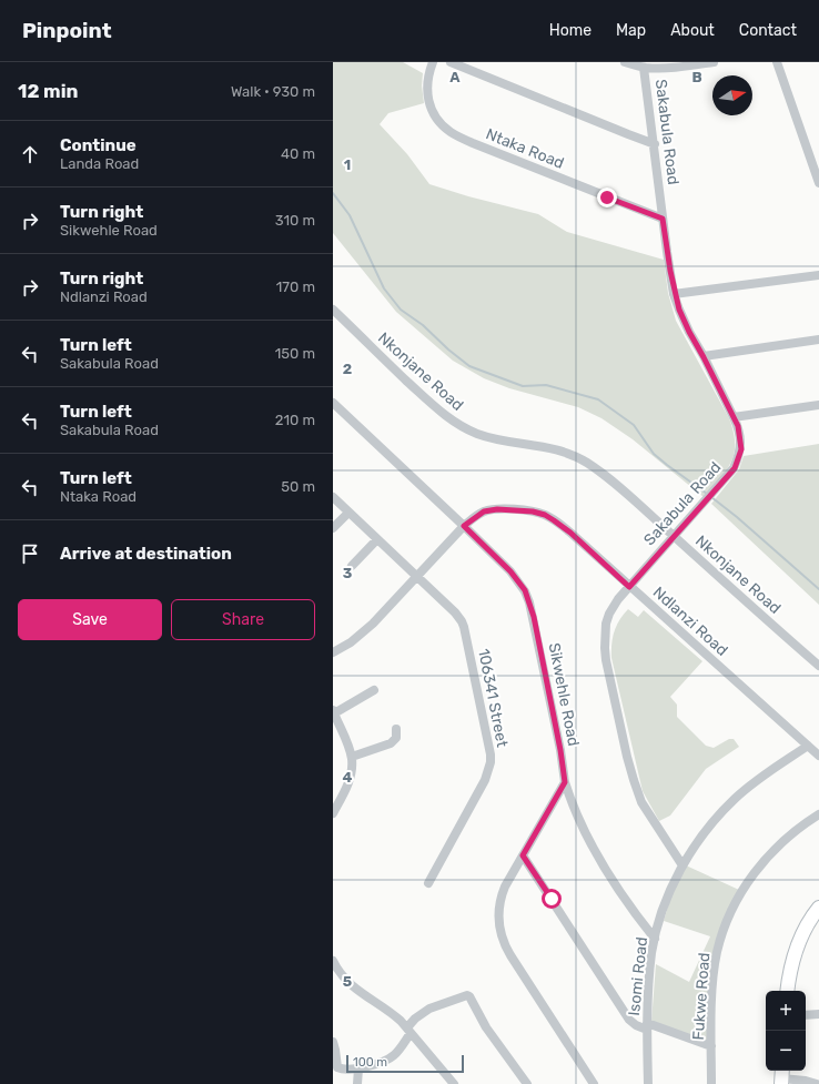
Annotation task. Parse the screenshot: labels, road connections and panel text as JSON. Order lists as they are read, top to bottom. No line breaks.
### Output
{"streets":{"street":["Sakabula Road","Ntaka Road","Nkonjane Road","Ndlanzi Road","Sikwehle Road","106341 Street","Isomi Road","Fukwe Road"]},"crossings":[["Sakabula Road","Ntaka Road"],["Sakabula Road","Nkonjane Road"],["Sakabula Road","Ndlanzi Road"],["Sakabula Road","Isomi Road"],["Ndlanzi Road","Sikwehle Road"],["Ndlanzi Road","Isomi Road"],["Sikwehle Road","Isomi Road"]],"scale_bar":"100 m","north":"right","page":{"header":"Pinpoint","nav":["Home","Map","About","Contact"],"heading":["12 min","Walk · 930 m"],"list":[["Continue","Landa Road","40 m"],["Turn right","Sikwehle Road","310 m"],["Turn right","Ndlanzi Road","170 m"],["Turn left","Sakabula Road","150 m"],["Turn left","Sakabula Road","210 m"],["Turn left","Ntaka Road","50 m"],"Arrive at destination"],"buttons":["Save","Share"],"map_buttons":["+","−"],"scale":"100 m"},"grid":{"columns":["A","B"],"rows":["1","2","3","4","5"]}}
